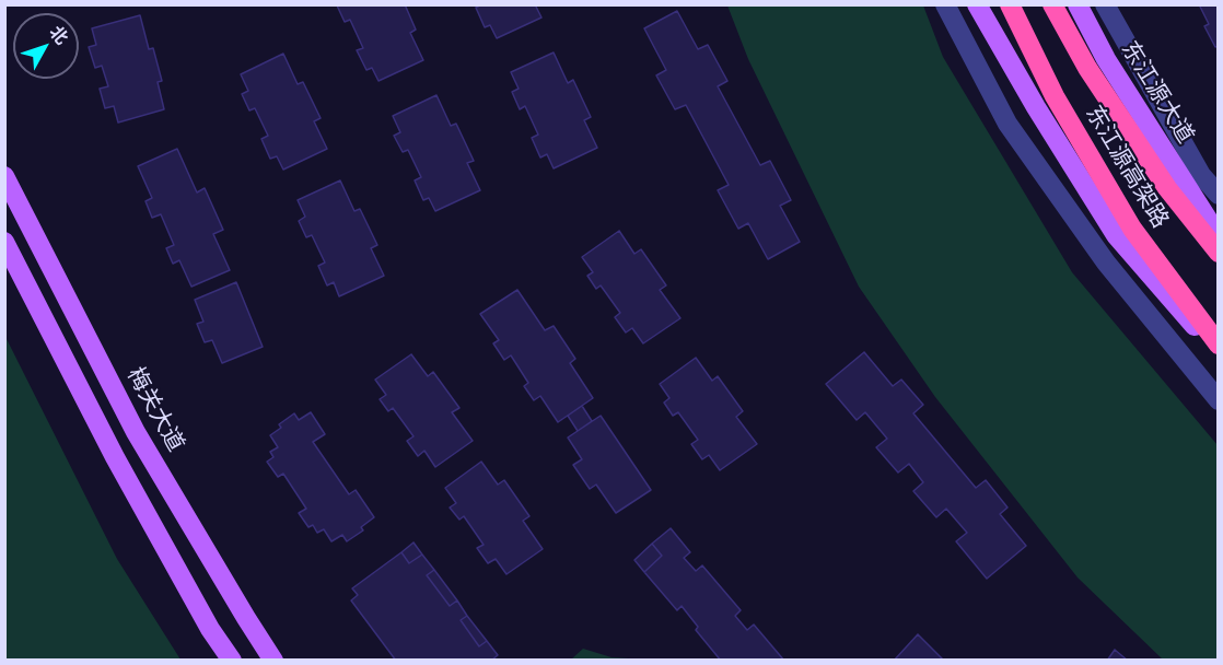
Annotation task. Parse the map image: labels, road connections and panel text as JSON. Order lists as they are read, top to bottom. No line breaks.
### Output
{"streets":{"highway":["东江源高架路"],"main road":["东江源大道","梅关大道"]},"north":"top right"}
